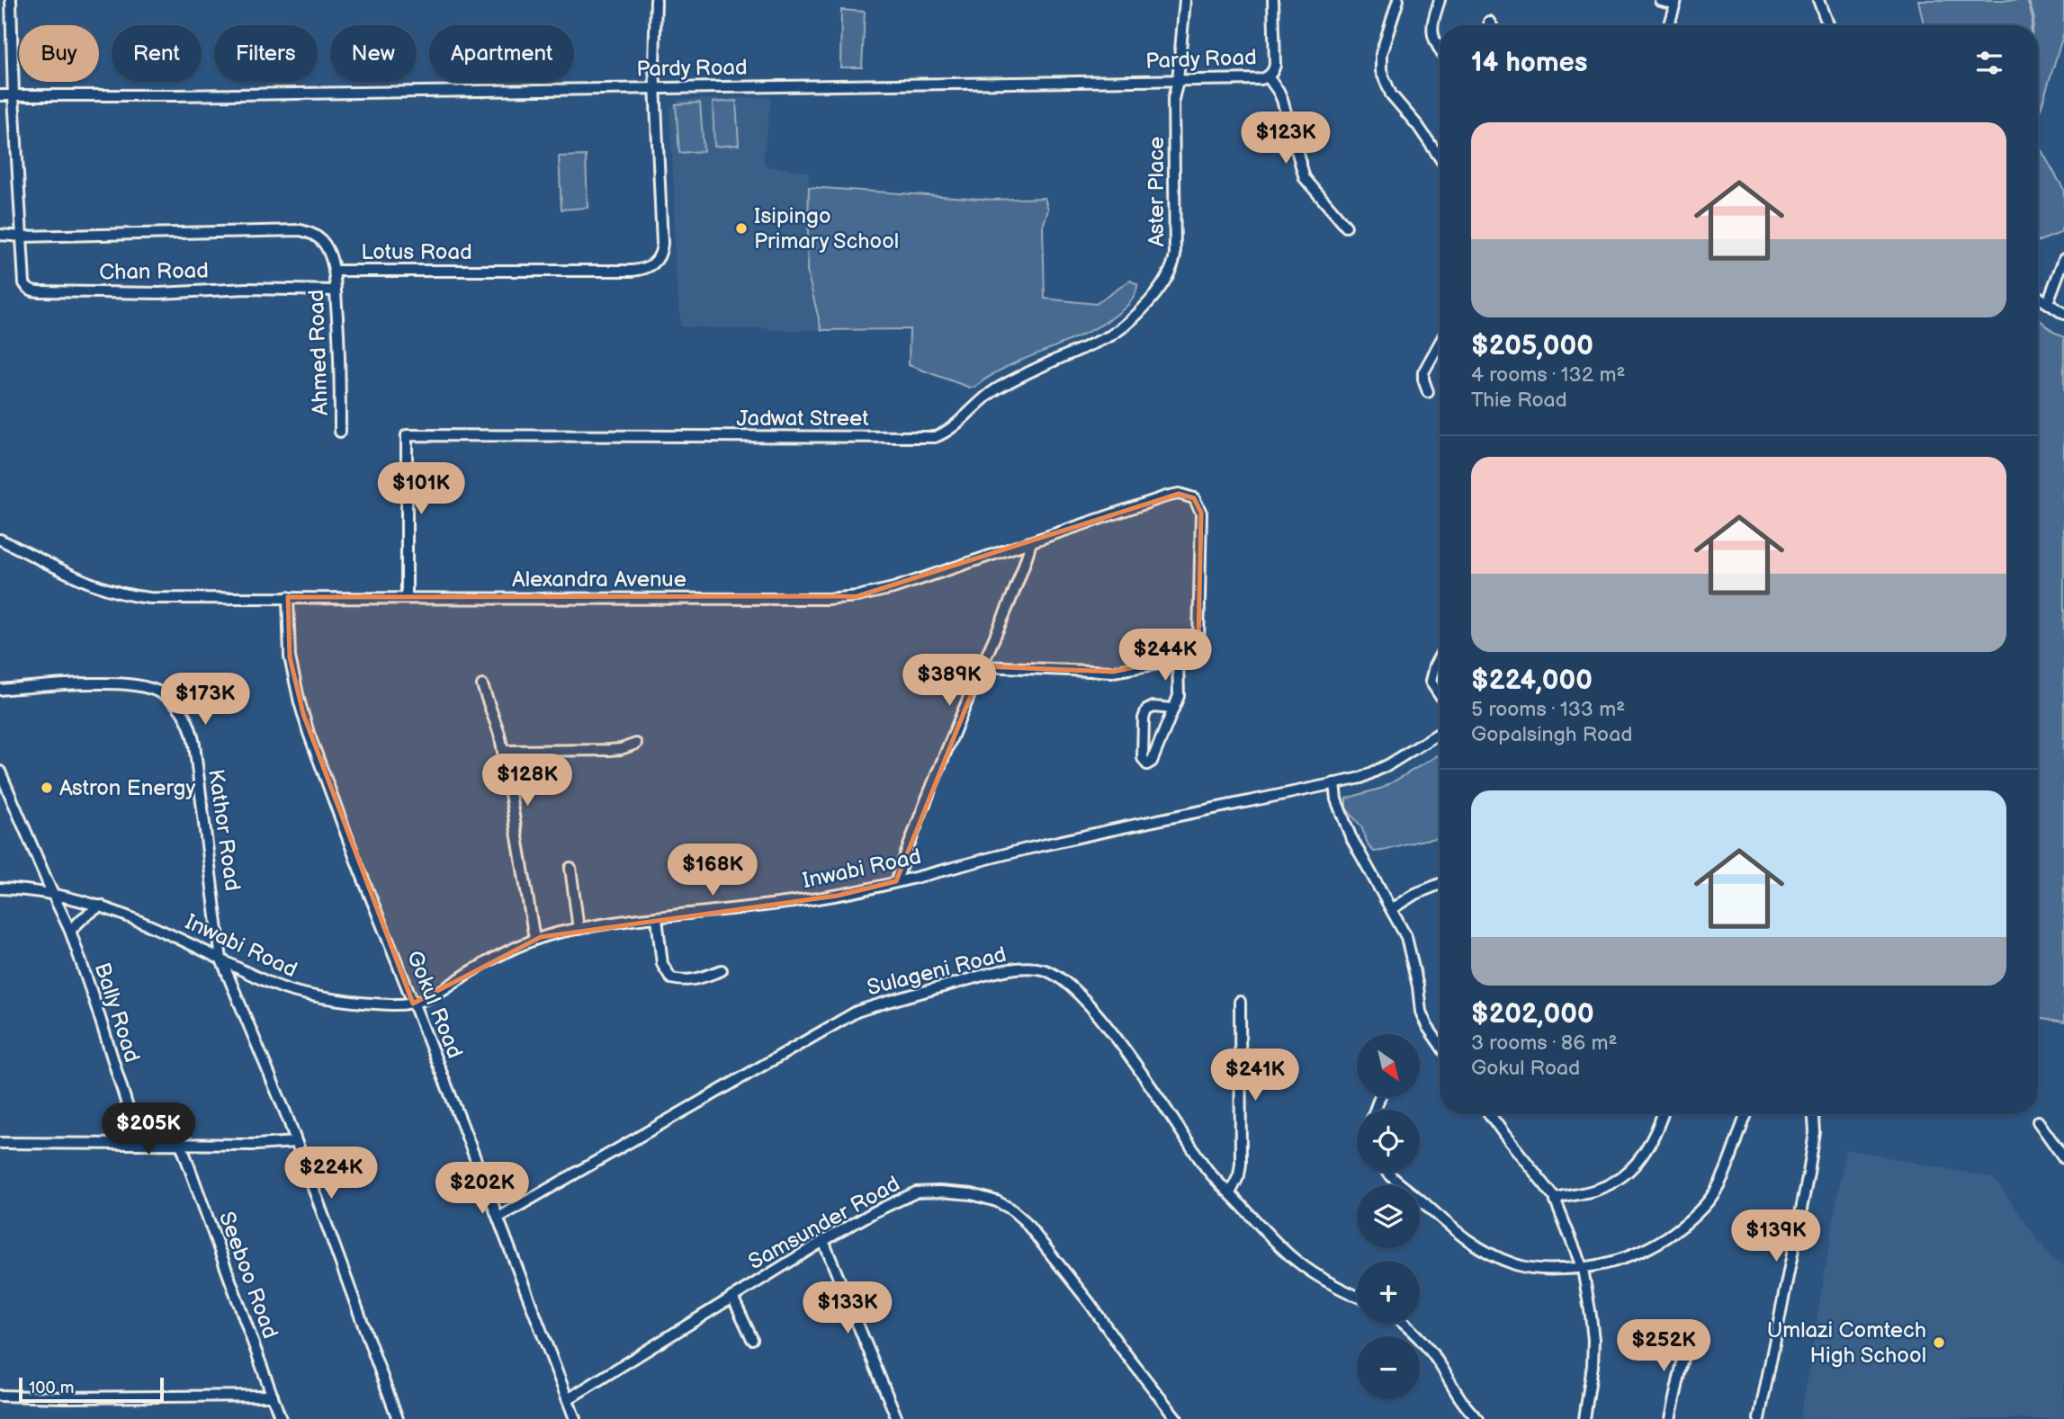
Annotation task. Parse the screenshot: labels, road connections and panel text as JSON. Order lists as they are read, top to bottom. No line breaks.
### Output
{"streets":{"street":["Pardy Road","Aster Place","Lotus Road","Chan Road","Ahmed Road","Jadwat Street","Alexandra Avenue","Kathor Road","Inwabi Road","Sulageni Road","Gokul Road","Bally Road","Samsunder Road","Seeboo Road"]},"crossings":[["Pardy Road","Aster Place"],["Pardy Road","Lotus Road"],["Pardy Road","Chan Road"],["Aster Place","Jadwat Street"],["Lotus Road","Chan Road"],["Lotus Road","Ahmed Road"],["Chan Road","Ahmed Road"],["Jadwat Street","Alexandra Avenue"],["Alexandra Avenue","Gokul Road"],["Kathor Road","Inwabi Road"],["Inwabi Road","Gokul Road"],["Inwabi Road","Bally Road"],["Sulageni Road","Gokul Road"],["Gokul Road","Samsunder Road"]],"places":["Isipingo Primary School","Astron Energy","Umlazi Comtech High School"],"scale_bar":"100 m","north":"bottom right","page":{"chip":["Buy","Rent","Filters","New","Apartment"],"heading":"14 homes","list":[{"name":"$205,000","note":"4 rooms · 132 m² · Thie Road"},{"name":"$224,000","note":"5 rooms · 133 m² · Gopalsingh Road"},{"name":"$202,000","note":"3 rooms · 86 m² · Gokul Road"}],"price":["$123K","$101K","$244K","$389K","$173K","$128K","$168K","$241K","$205K","$224K","$202K","$139K","$133K","$252K"],"map_buttons":["+","−"],"scale":"100 m"}}
